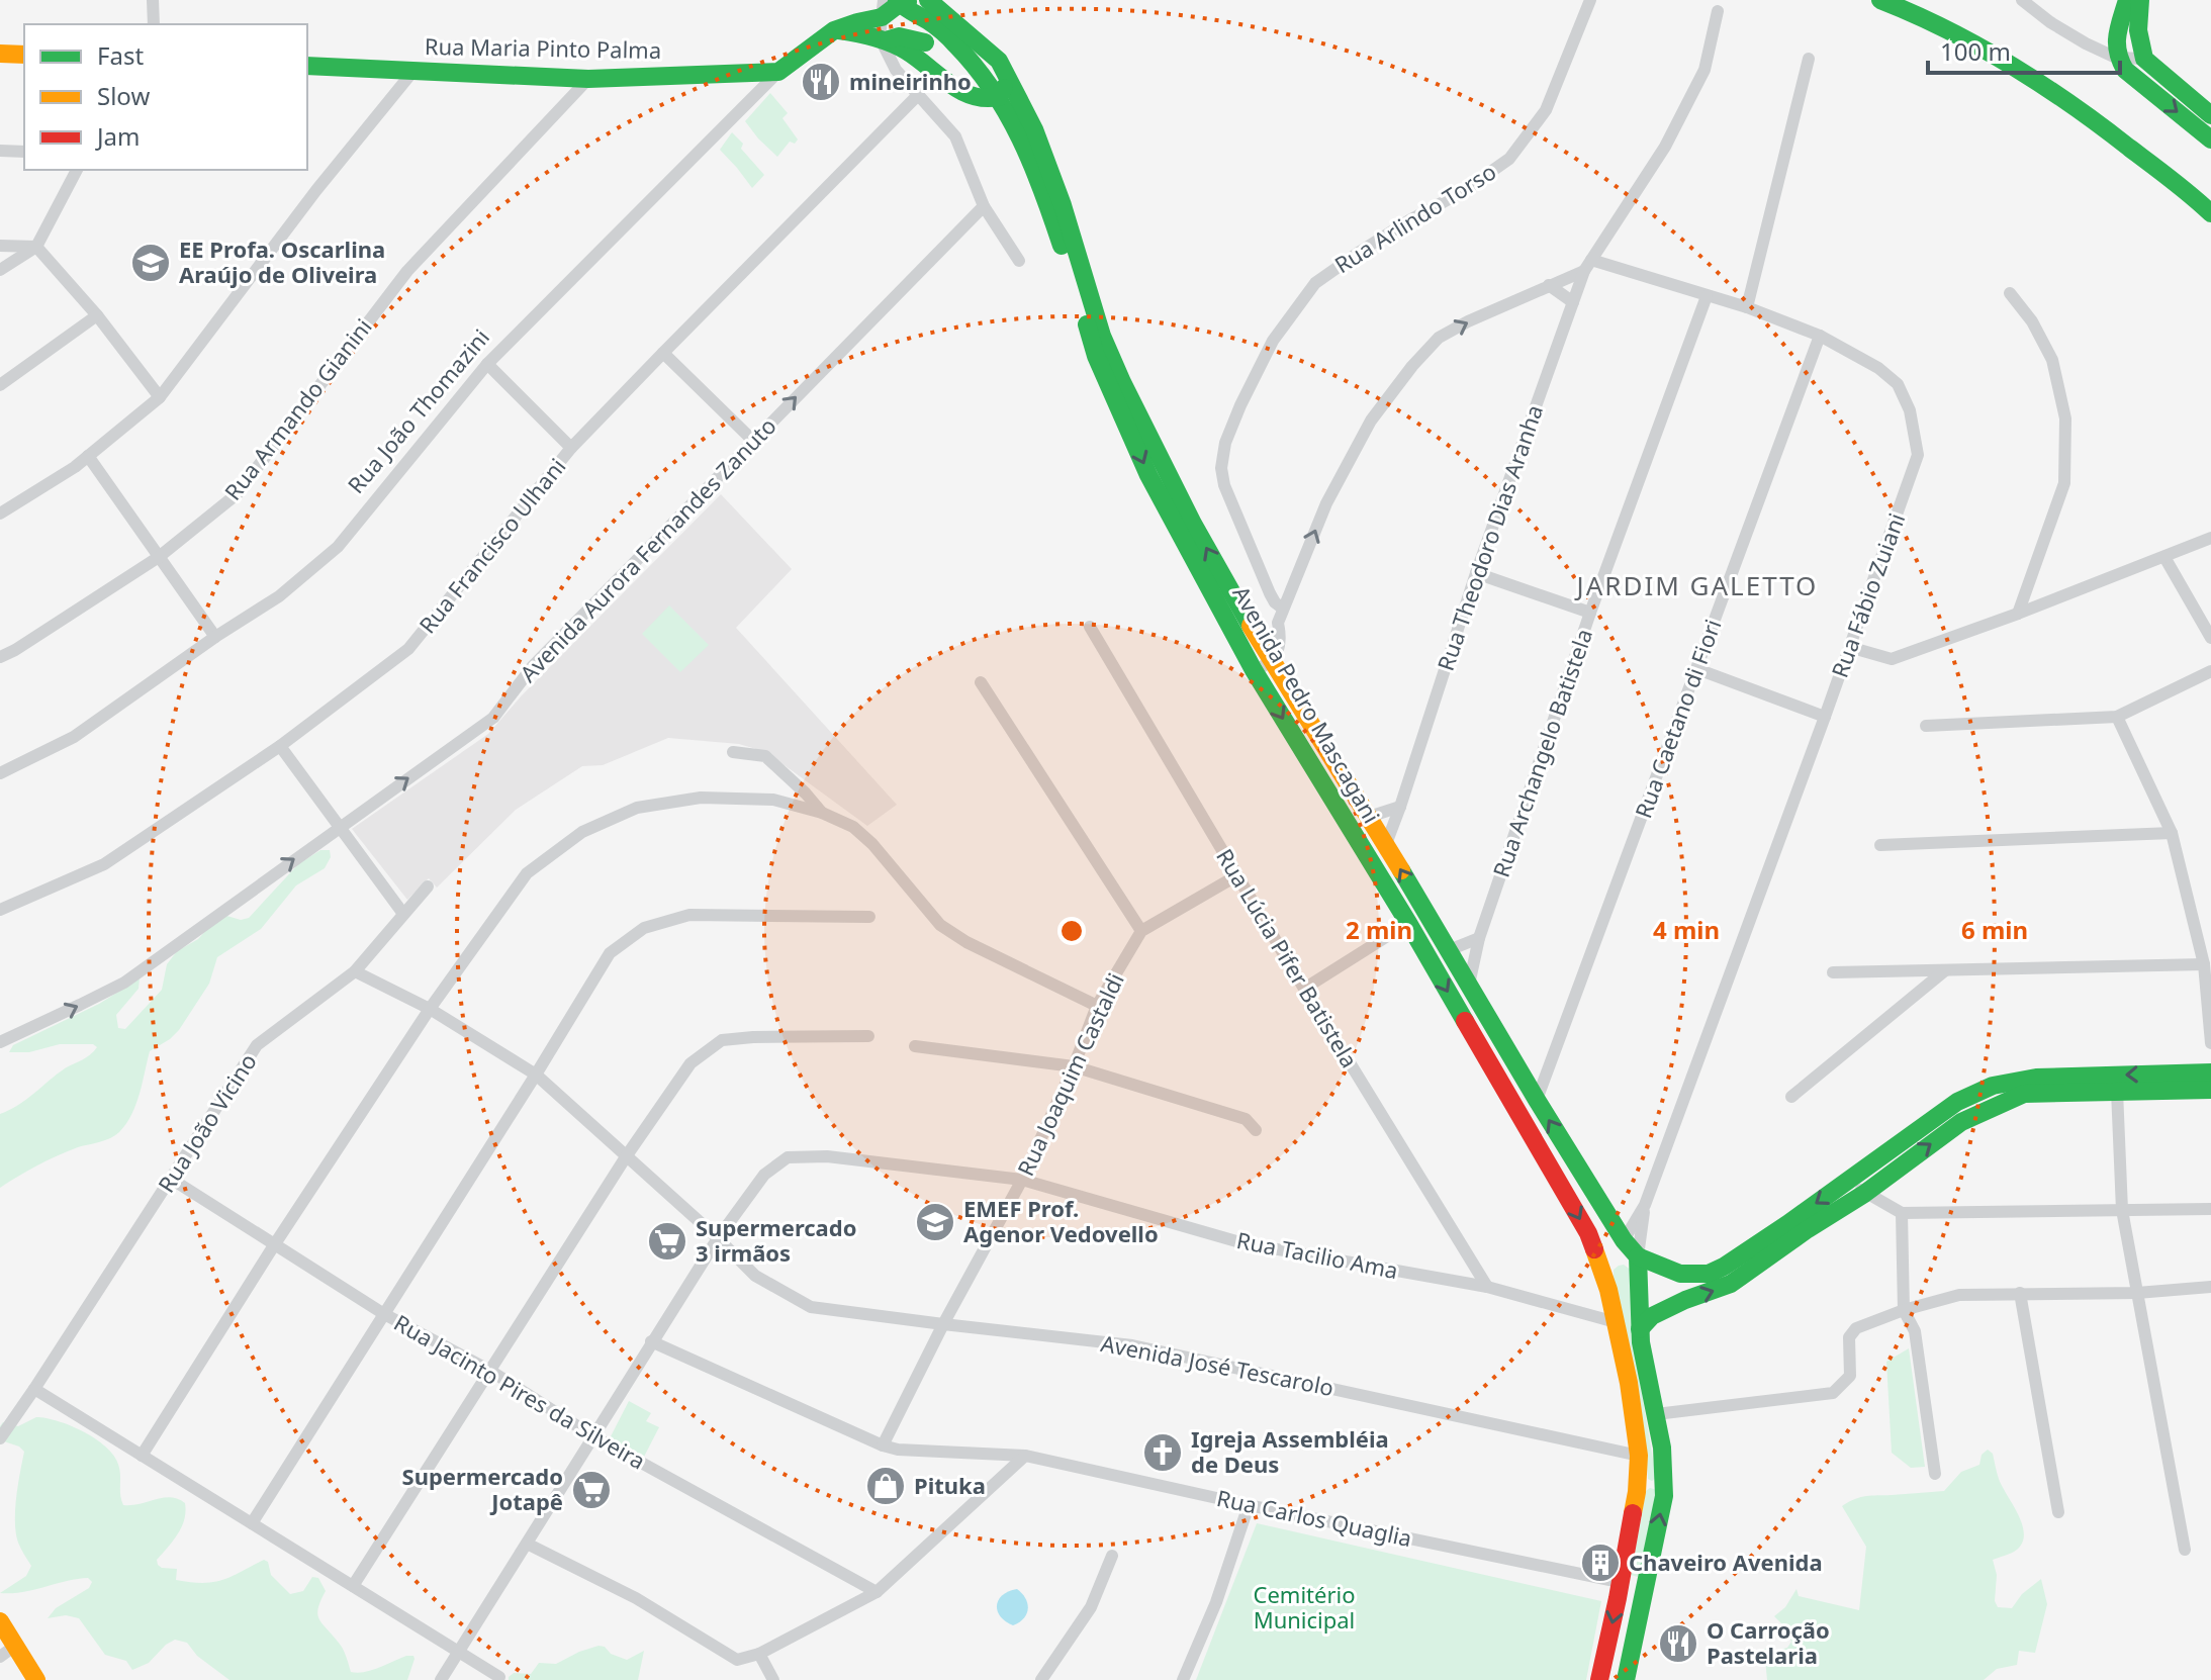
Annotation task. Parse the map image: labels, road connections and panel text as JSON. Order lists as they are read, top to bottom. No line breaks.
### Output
{"streets":{"main road":["Rua Maria Pinto Palma","Rua João Thomazini","Avenida Pedro Mascagani"],"street":["Rua Arlindo Torso","Rua Armando Gianini","Rua Theodoro Dias Aranha","Rua Francisco Ulhani","Avenida Aurora Fernandes Zanuto","Rua Fábio Zuiani","Rua Caetano di Fiori","Rua Archangelo Batistela","Rua Lúcia Pifer Batistela","Rua Joaquim Castaldi","Rua João Vicino","Rua Tacilio Ama","Avenida José Tescarolo","Rua Jacinto Pires da Silveira","Rua Carlos Quaglia"]},"crossings":[["Rua Maria Pinto Palma","Rua Armando Gianini"],["Rua Maria Pinto Palma","Rua João Thomazini"],["Rua Theodoro Dias Aranha","Rua Fábio Zuiani"],["Rua Theodoro Dias Aranha","Avenida Pedro Mascagani"],["Rua Fábio Zuiani","Avenida Pedro Mascagani"],["Rua Fábio Zuiani","Rua Caetano di Fiori"],["Rua Fábio Zuiani","Rua Archangelo Batistela"],["Avenida Pedro Mascagani","Rua Caetano di Fiori"],["Avenida Pedro Mascagani","Rua Archangelo Batistela"],["Avenida Pedro Mascagani","Rua Tacilio Ama"],["Avenida Pedro Mascagani","Avenida José Tescarolo"],["Avenida Pedro Mascagani","Rua Carlos Quaglia"],["Rua Lúcia Pifer Batistela","Rua Joaquim Castaldi"],["Rua Lúcia Pifer Batistela","Rua Tacilio Ama"],["Rua Joaquim Castaldi","Rua Tacilio Ama"],["Rua Joaquim Castaldi","Avenida José Tescarolo"],["Rua Joaquim Castaldi","Rua Carlos Quaglia"],["Rua João Vicino","Rua Jacinto Pires da Silveira"],["Rua Tacilio Ama","Avenida José Tescarolo"],["Rua Tacilio Ama","Rua Jacinto Pires da Silveira"],["Rua Tacilio Ama","Rua Carlos Quaglia"]],"one_way":["Avenida Aurora Fernandes Zanuto"],"districts":["JARDIM GALETTO"],"parks":["Cemitério Municipal"],"places":{"restaurant":["mineirinho","O Carroção Pastelaria"],"school or university":["EE Profa. Oscarlina Araújo de Oliveira","EMEF Prof. Agenor Vedovello"],"supermarket":["Supermercado 3 irmãos","Supermercado Jotapê"],"church":["Igreja Assembléia de Deus"],"shop":["Pituka"],"building":["Chaveiro Avenida"]},"legend":["Fast","Slow","Jam"],"scale_bar":"100 m","rings":["2 min","4 min","6 min"]}
